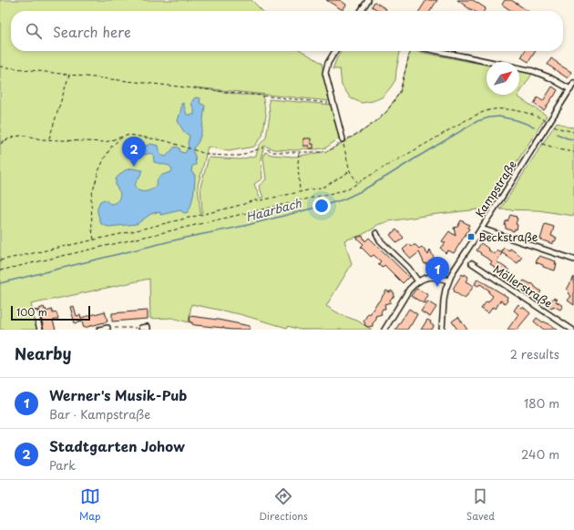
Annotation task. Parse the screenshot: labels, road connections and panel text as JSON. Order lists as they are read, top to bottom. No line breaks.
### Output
{"streets":{"street":["Kampstraße","Möllerstraße"]},"water":["Haarbach"],"places":{"transit":["Beckstraße"]},"scale_bar":"100 m","north":"top right","page":{"search":"Search here","pins":["2","1"],"scale":"100 m","heading":["Nearby","2 results"],"list":[{"mark":"1","name":"Werner's Musik-Pub","note":"Bar · Kampstraße","value":"180 m"},{"mark":"2","name":"Stadtgarten Johow","note":"Park","value":"240 m"}],"nav":["Map","Directions","Saved"]}}
